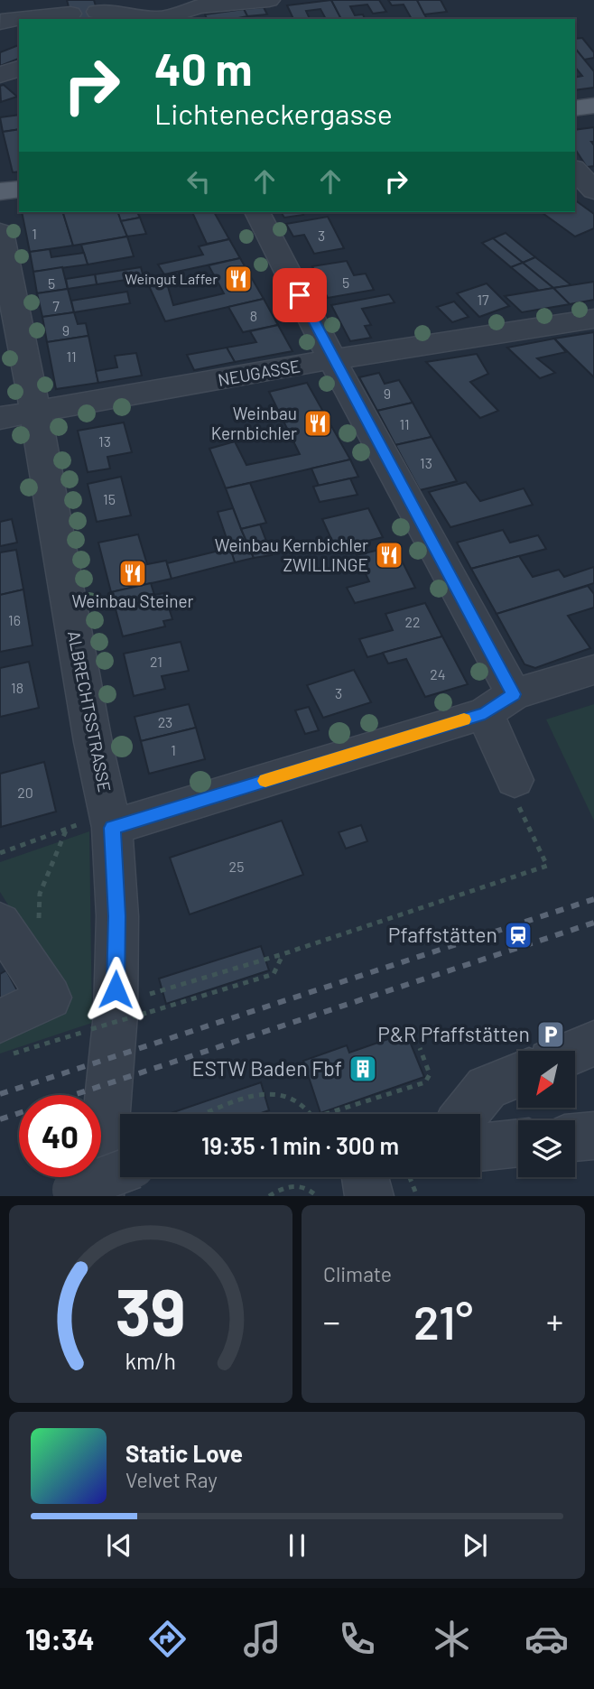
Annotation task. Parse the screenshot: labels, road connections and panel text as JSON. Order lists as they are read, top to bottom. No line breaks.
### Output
{"streets":{"street":["NEUGASSE","ALBRECHTSSTRASSE"]},"crossings":[["NEUGASSE","ALBRECHTSSTRASSE"]],"places":{"restaurant":["Weingut Laffer","Weinbau Kernbichler","Weinbau Kernbichler ZWILLINGE","Weinbau Steiner"],"station":["Pfaffstätten"],"parking":["P&R Pfaffstätten"],"building":["ESTW Baden Fbf"]},"house_numbers":["1","3","5","5","17","7","8","9","11","9","11","13","13","15","16","22","21","24","18","3","23","1","20","25"],"north":"bottom left","page":{"turn":["40 m","Lichteneckergasse"],"limit":"40","trip":"19:35 · 1 min · 300 m","tile":"Climate","heat":["−","21°","+"],"song":["Static Love","Velvet Ray"],"tabs":"19:34","gauge":["39","km/h"]}}
